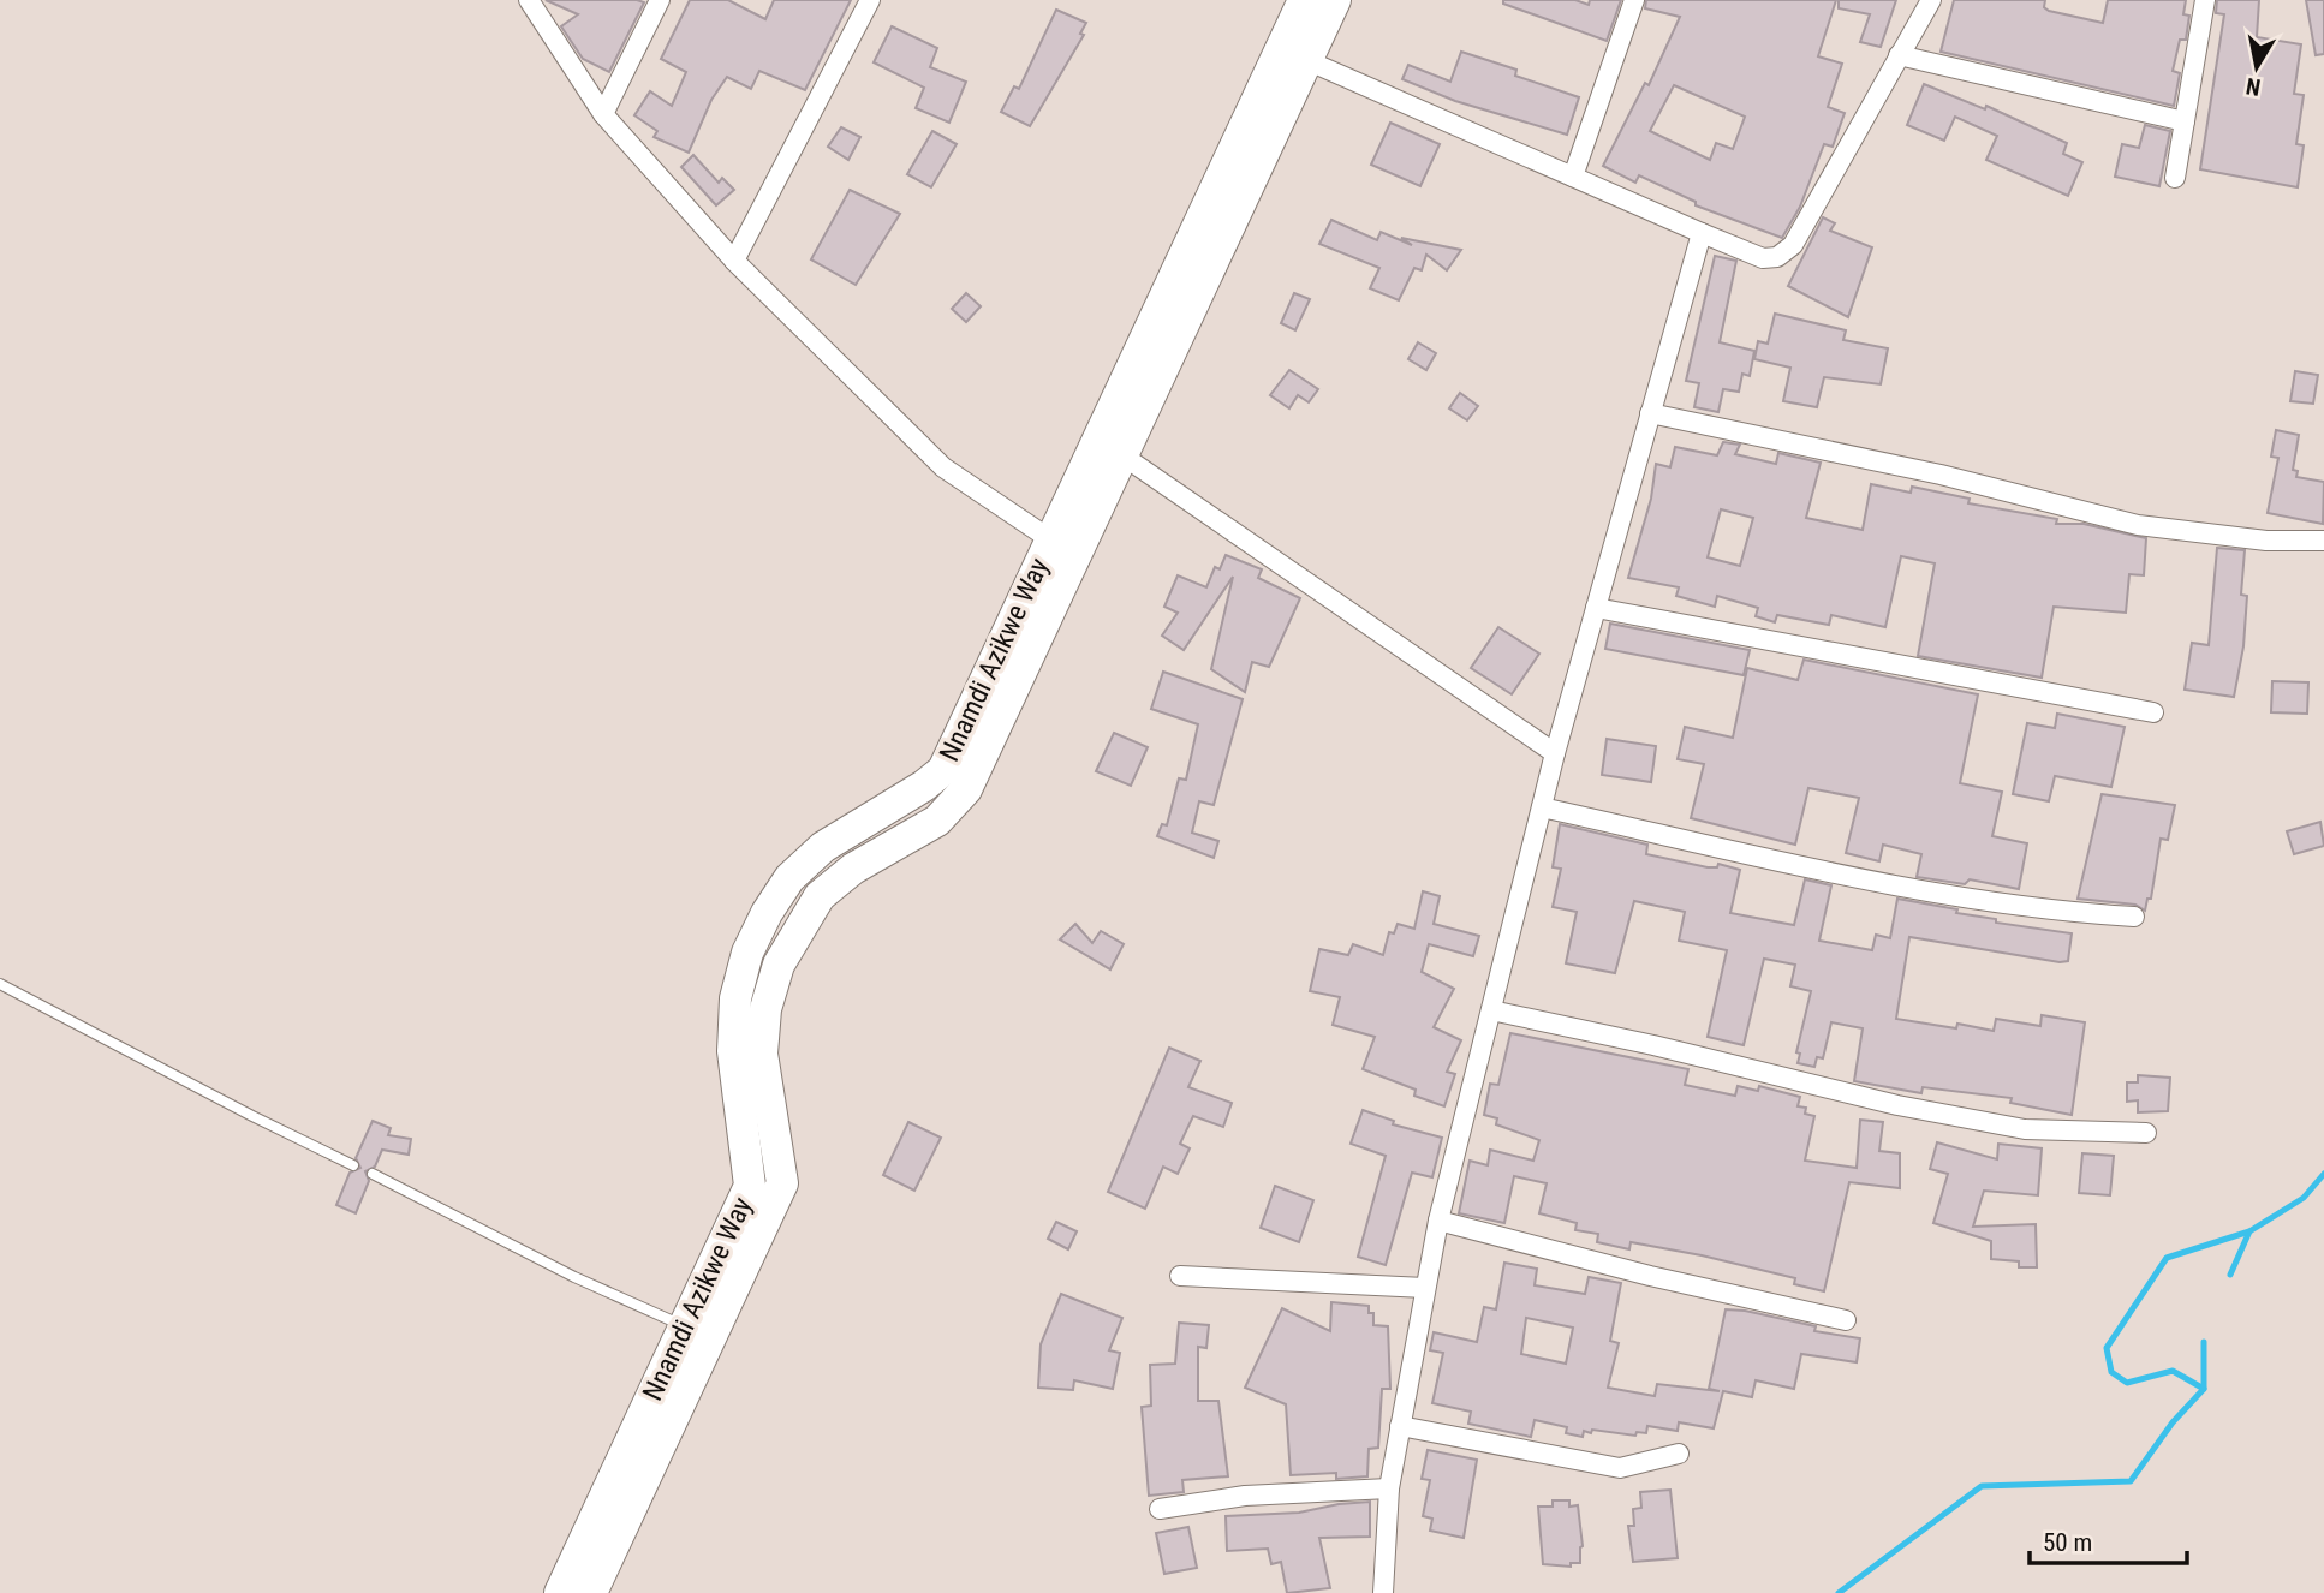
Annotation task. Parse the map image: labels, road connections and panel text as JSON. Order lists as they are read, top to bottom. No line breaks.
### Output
{"streets":{"highway":["Nnamdi Azikwe Way"]},"scale_bar":"50 m","north":"bottom"}
